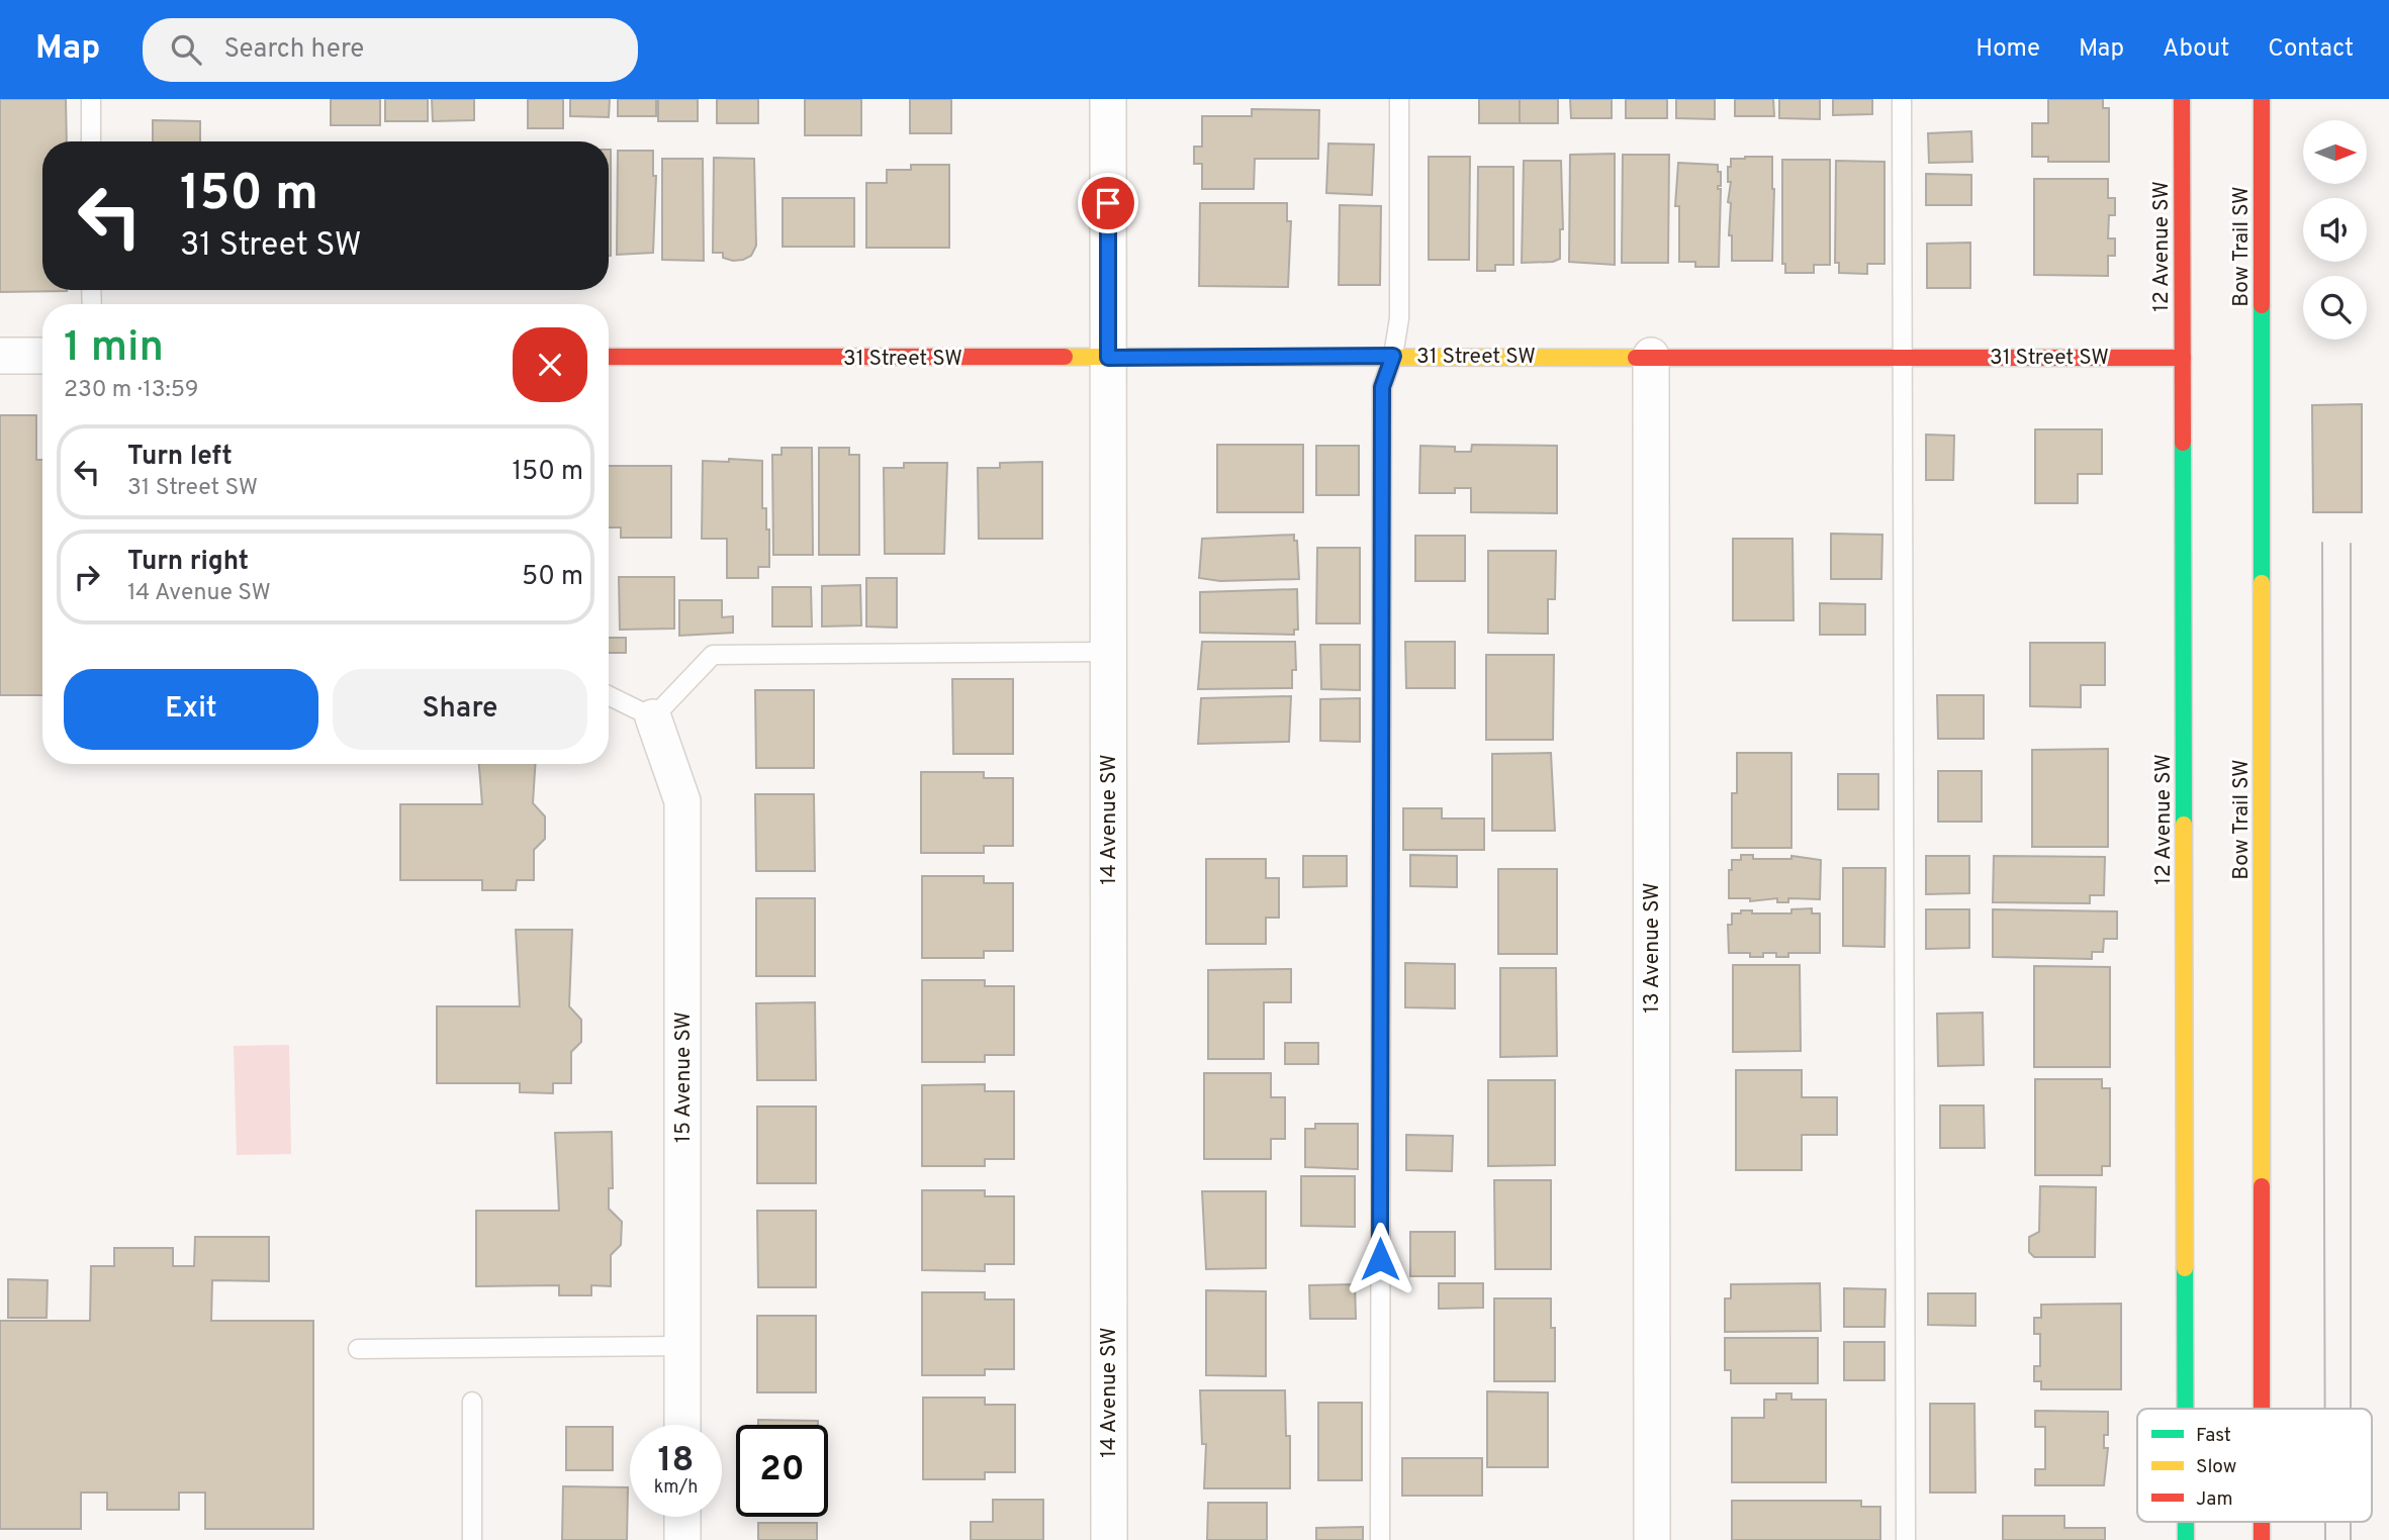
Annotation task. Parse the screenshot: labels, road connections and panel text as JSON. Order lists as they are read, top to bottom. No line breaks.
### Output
{"streets":{"street":["12 Avenue SW","Bow Trail SW","31 Street SW","14 Avenue SW","13 Avenue SW","15 Avenue SW"]},"crossings":[["12 Avenue SW","31 Street SW"],["31 Street SW","14 Avenue SW"],["31 Street SW","13 Avenue SW"]],"legend":["Fast","Slow","Jam"],"north":"right","page":{"header":"Map","search":"Search here","nav":["Home","Map","About","Contact"],"turn":["150 m","31 Street SW"],"heading":["1 min","230 m · 13:59"],"list":[{"name":"Turn left","note":"31 Street SW","value":"150 m"},{"name":"Turn right","note":"14 Avenue SW","value":"50 m"}],"buttons":["Exit","Share"],"speed":"18 km/h","limit":"20"}}
